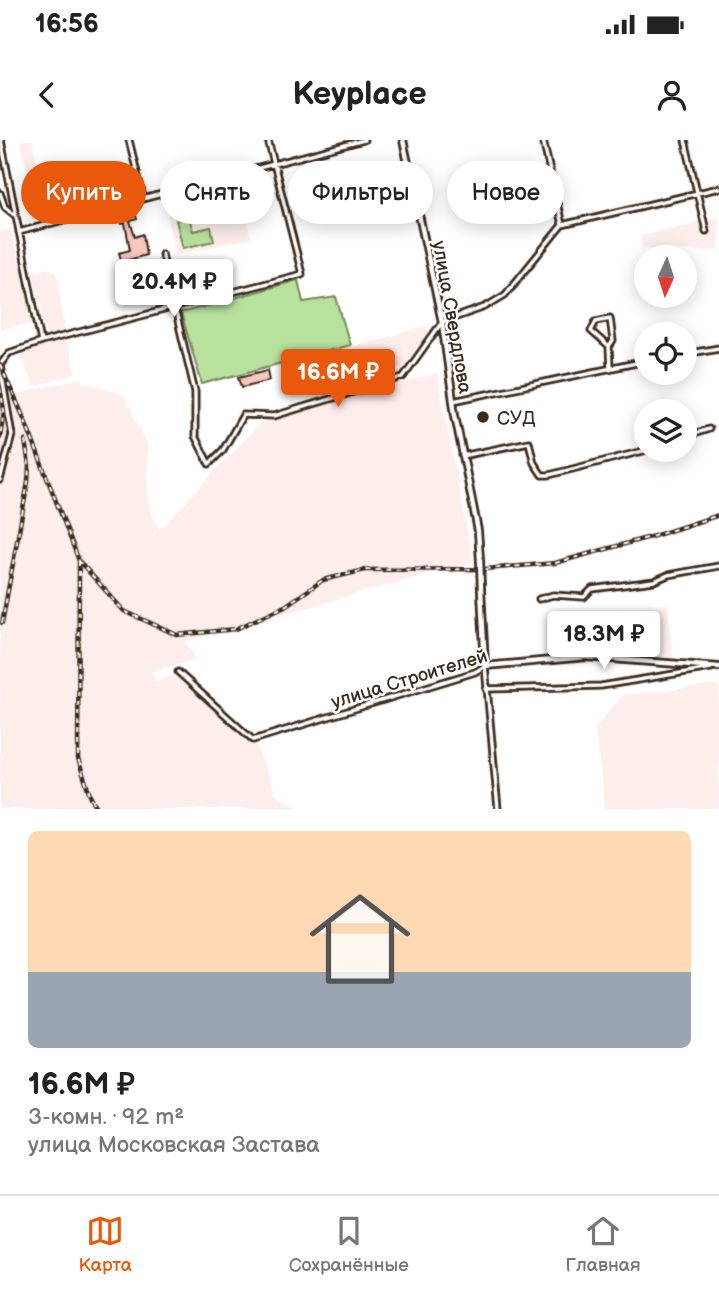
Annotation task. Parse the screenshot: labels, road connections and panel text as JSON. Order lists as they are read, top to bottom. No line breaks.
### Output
{"streets":{"main road":["улица Свердлова","улица Строителей"]},"crossings":[["улица Свердлова","улица Строителей"]],"places":["СУД"],"north":"bottom","page":{"status":"16:56","header":"Keyplace","chip":["Купить","Снять","Фильтры","Новое"],"price":["20.4M ₽","16.6M ₽","18.3M ₽"],"list":[{"name":"16.6M ₽","note":"3-комн. · 92 m² · улица Московская Застава"}],"tabs":["Карта","Сохранённые","Главная"]}}
